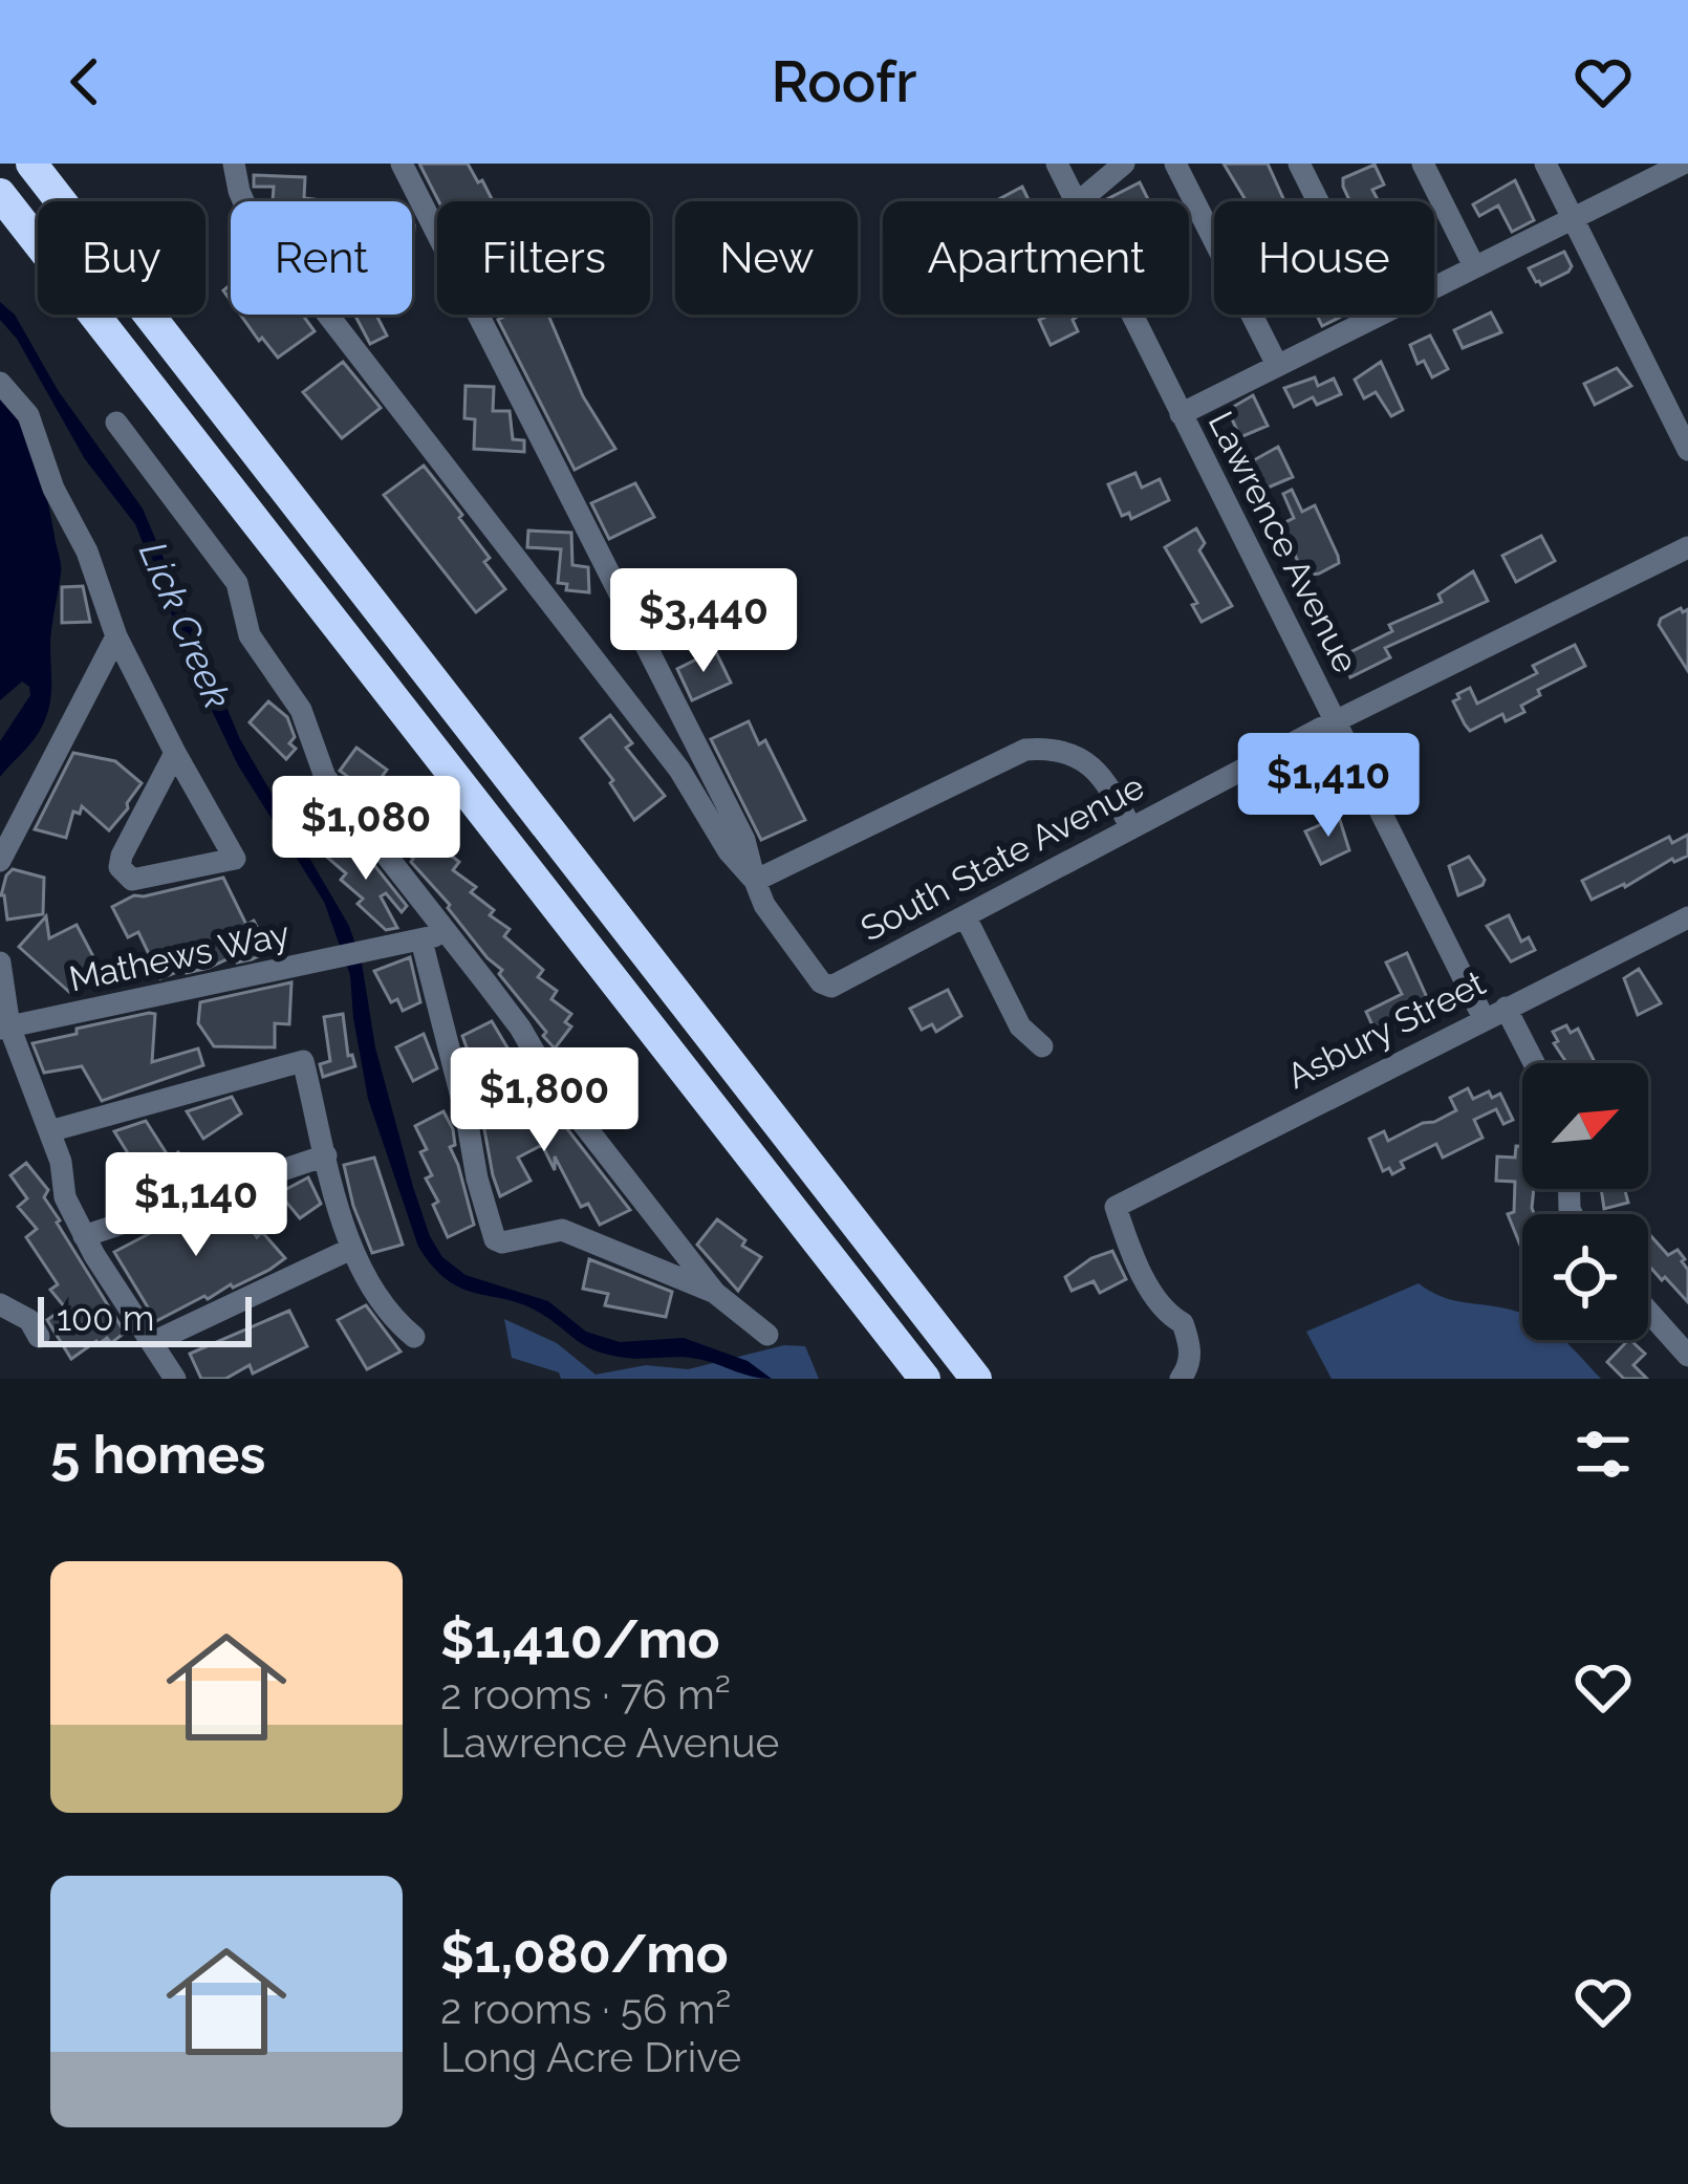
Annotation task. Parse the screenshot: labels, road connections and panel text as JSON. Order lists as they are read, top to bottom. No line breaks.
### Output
{"streets":{"street":["Lawrence Avenue","South State Avenue","Mathews Way","Asbury Street"]},"crossings":[["Lawrence Avenue","South State Avenue"],["Lawrence Avenue","Asbury Street"]],"water":["Lick Creek"],"scale_bar":"100 m","north":"top right","page":{"header":"Roofr","chip":["Buy","Rent","Filters","New","Apartment","House"],"price":["$3,440","$1,410","$1,080","$1,800","$1,140"],"scale":"100 m","heading":"5 homes","list":[{"name":"$1,410/mo","note":"2 rooms · 76 m² · Lawrence Avenue"},{"name":"$1,080/mo","note":"2 rooms · 56 m² · Long Acre Drive"}]}}
